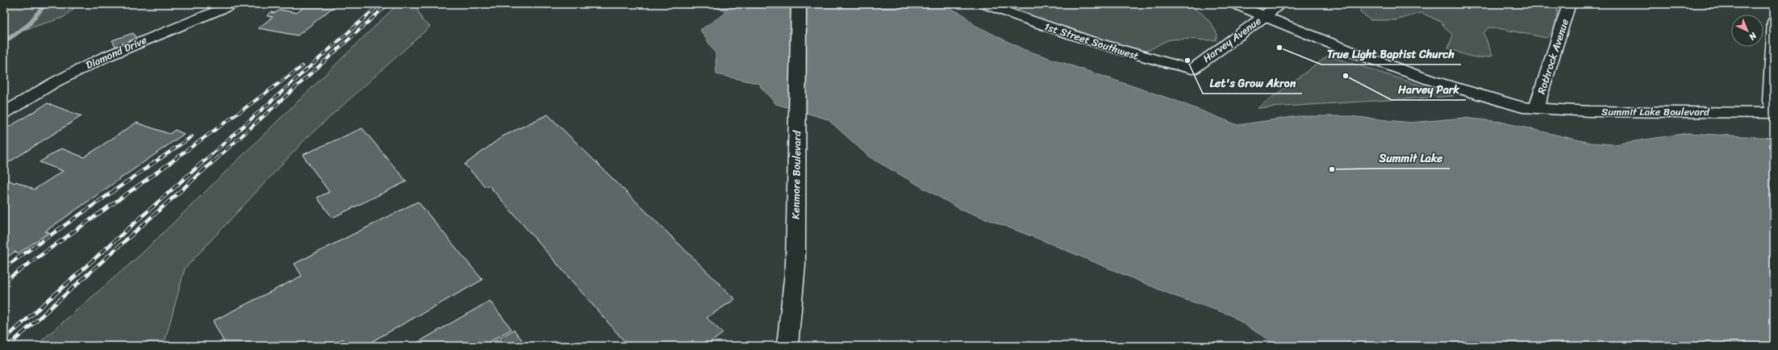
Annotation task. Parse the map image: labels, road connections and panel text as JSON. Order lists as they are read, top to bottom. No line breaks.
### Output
{"streets":{"main road":["Kenmore Boulevard"],"street":["Harvey Avenue","1st Street Southwest","Diamond Drive","Rothrock Avenue","Summit Lake Boulevard"]},"crossings":[["Harvey Avenue","1st Street Southwest"],["Harvey Avenue","Summit Lake Boulevard"],["Rothrock Avenue","Summit Lake Boulevard"]],"places":["True Light Baptist Church","Let's Grow Akron","Harvey Park","Summit Lake"],"north":"bottom right"}
